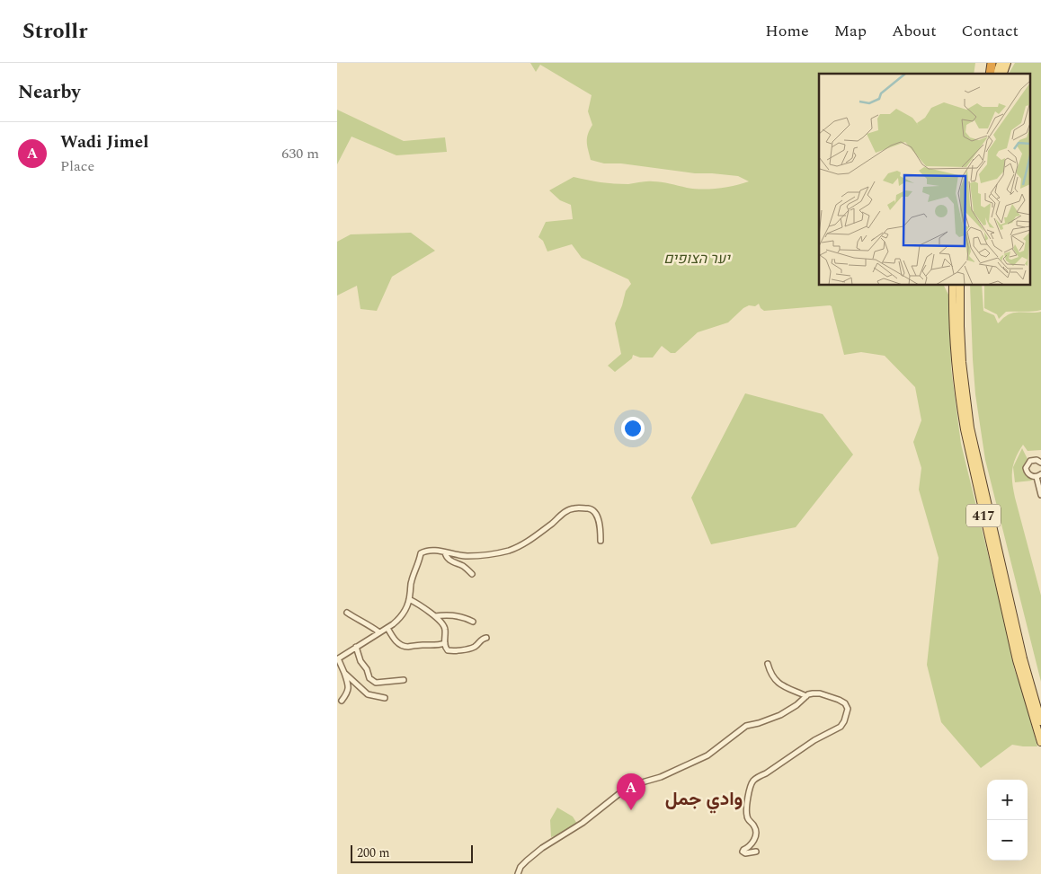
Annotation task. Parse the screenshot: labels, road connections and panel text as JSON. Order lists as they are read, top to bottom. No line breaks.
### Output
{"streets":{"main road":["417"]},"districts":["وادي جمل"],"parks":["יער הצופים"],"scale_bar":"200 m","page":{"header":"Strollr","nav":["Home","Map","About","Contact"],"heading":"Nearby","list":[{"mark":"A","name":"Wadi Jimel","note":"Place","value":"630 m"}],"pins":"A","map_buttons":["+","−"],"scale":"200 m"}}
